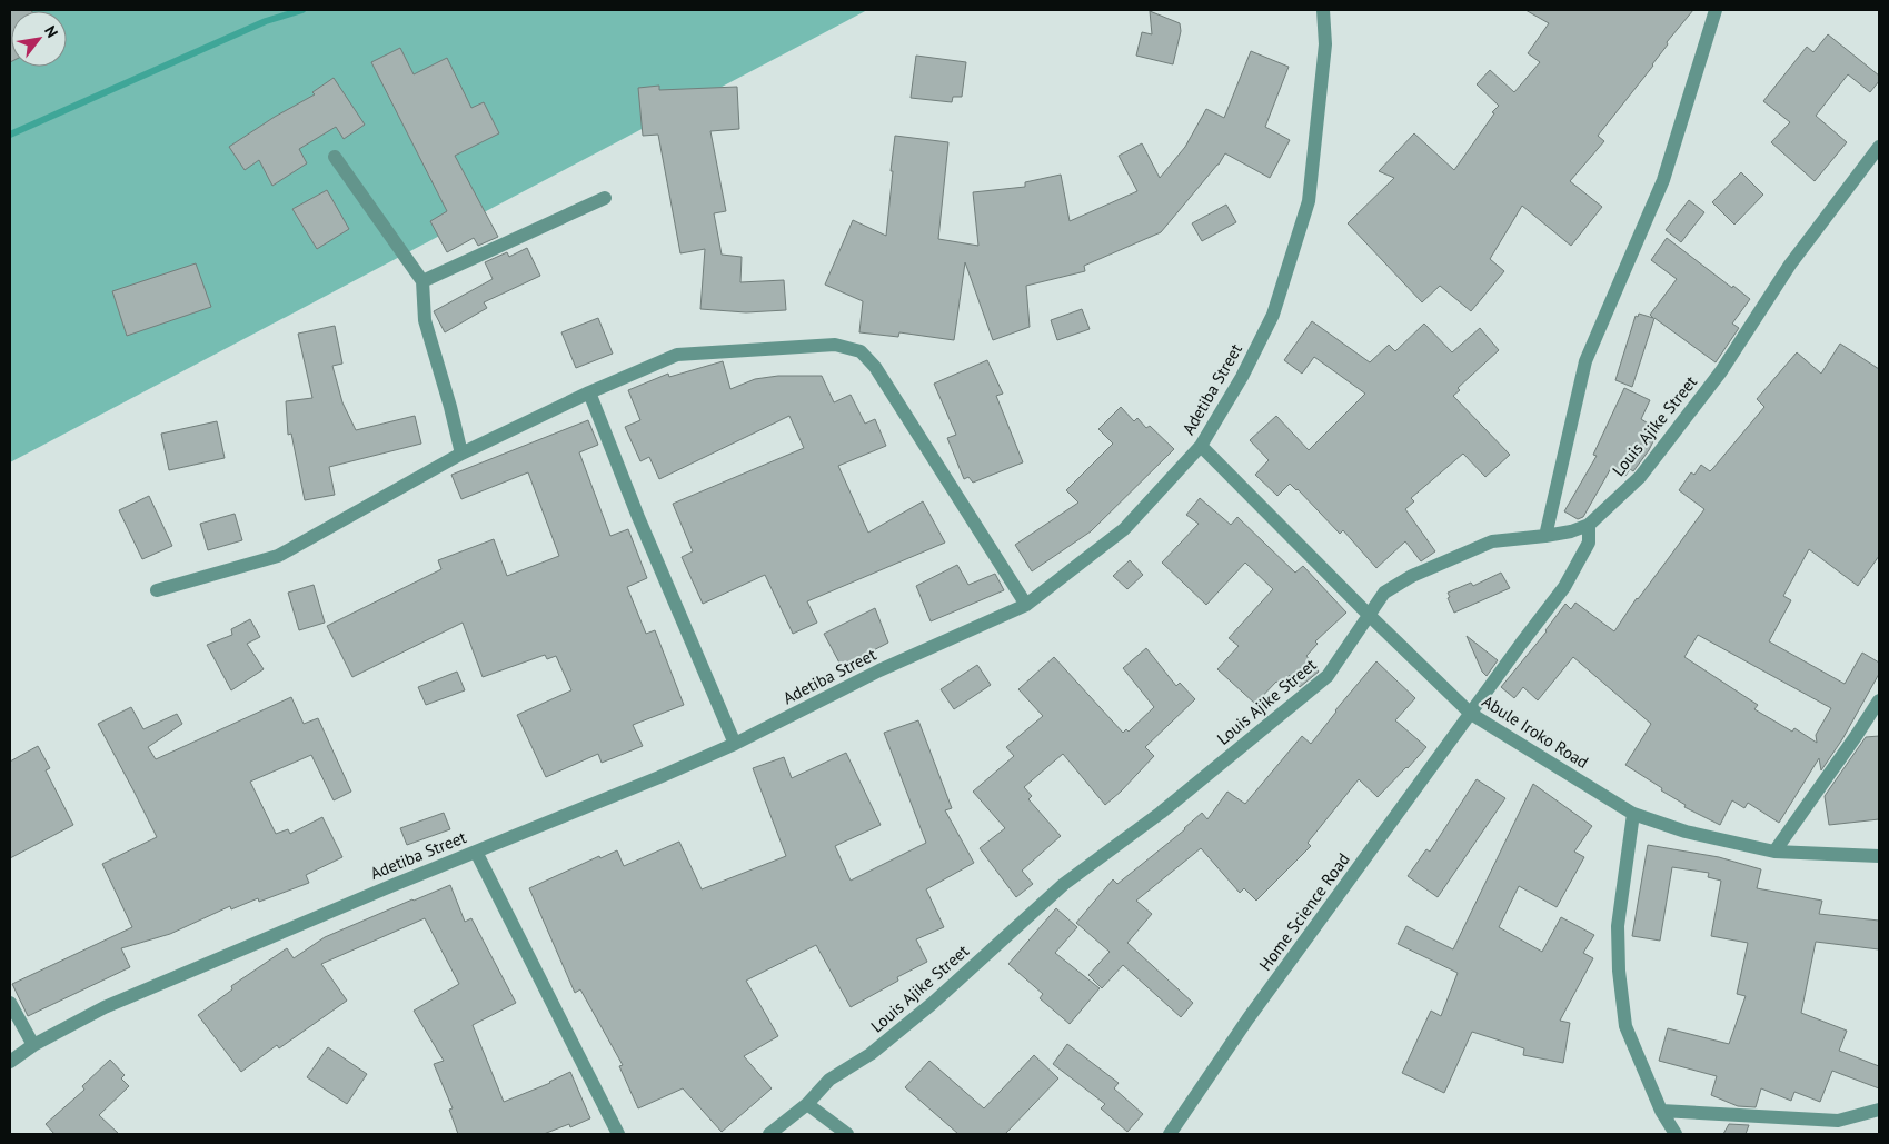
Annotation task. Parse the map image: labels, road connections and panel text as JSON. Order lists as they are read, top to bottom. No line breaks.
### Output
{"streets":{"street":["Adetiba Street","Louis Ajike Street","Abule Iroko Road","Home Science Road"]},"crossings":[["Adetiba Street","Abule Iroko Road"],["Louis Ajike Street","Abule Iroko Road"],["Louis Ajike Street","Home Science Road"],["Abule Iroko Road","Home Science Road"]],"north":"top right"}
